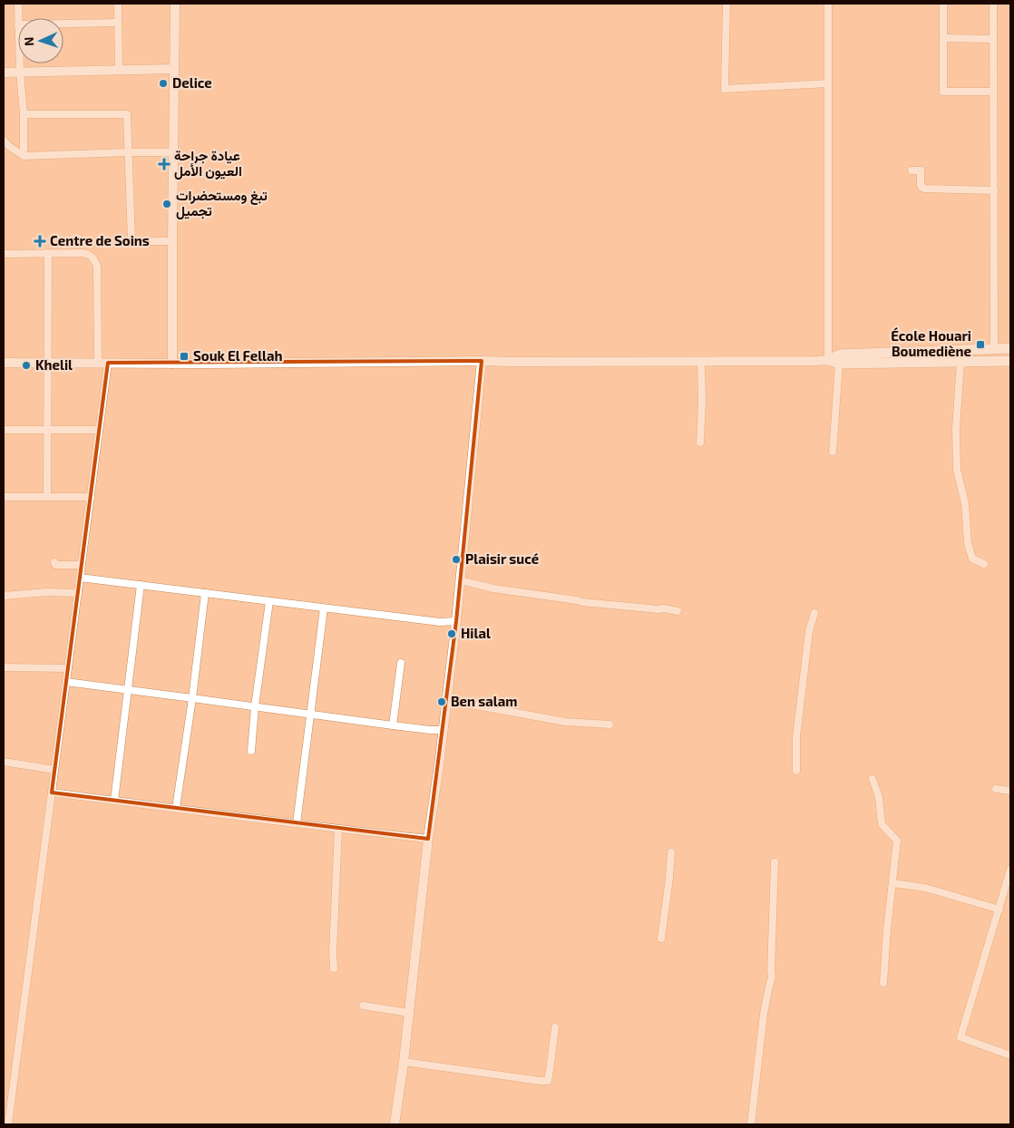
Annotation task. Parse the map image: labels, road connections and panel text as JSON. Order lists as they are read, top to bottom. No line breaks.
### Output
{"places":{"other":["Delice","تبغ ومستحضرات تجميل","Khelil","Plaisir sucé","Hilal","Ben salam"],"health":["عيادة جراحة العيون الأمل","Centre de Soins"],"transit":["École Houari Boumediène","Souk El Fellah"]},"north":"left"}
